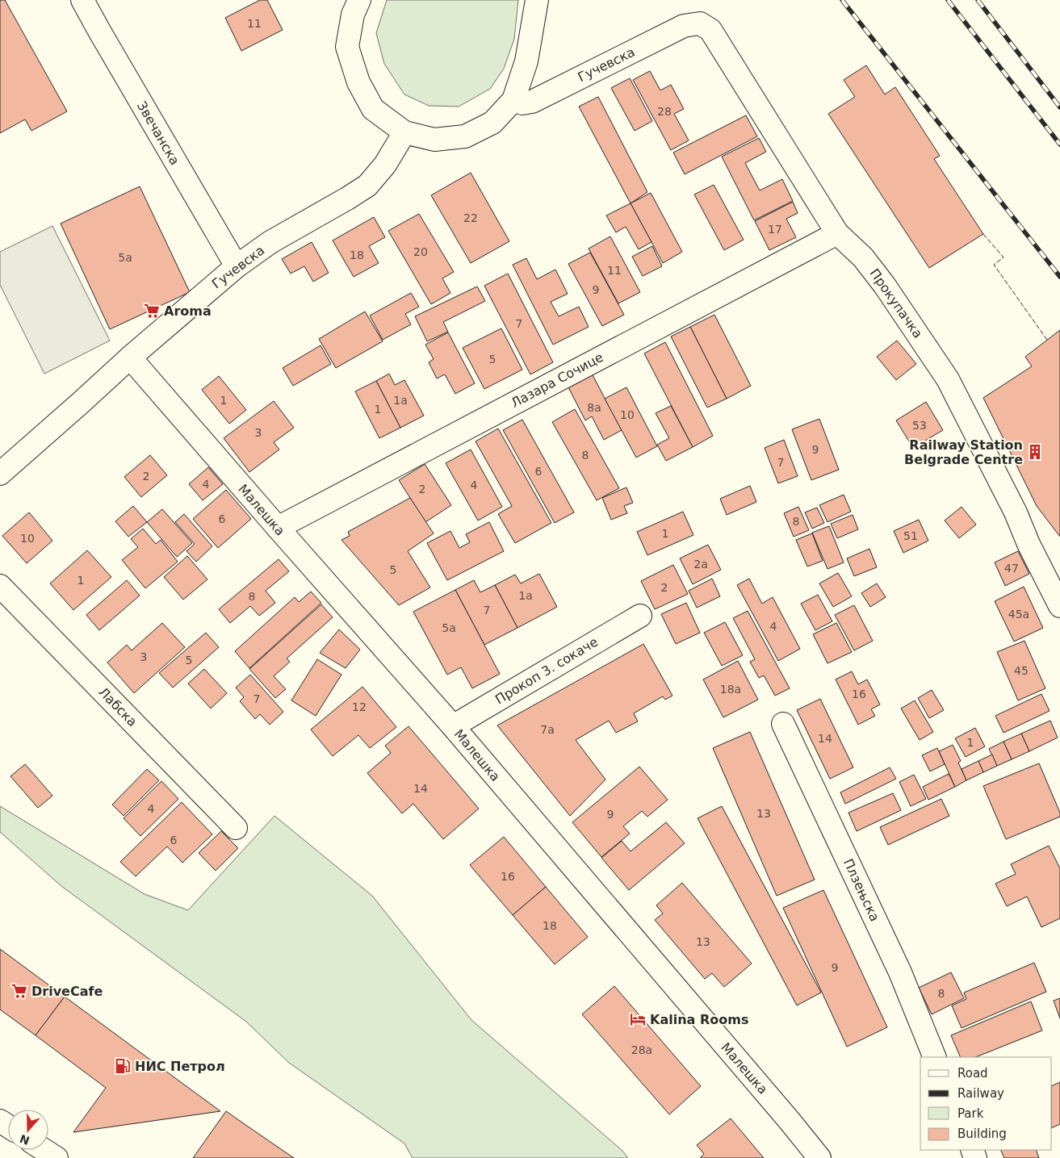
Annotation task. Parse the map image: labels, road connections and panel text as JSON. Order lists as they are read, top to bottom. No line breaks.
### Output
{"streets":{"main road":["Гучевска","Звечанска","Прокупачка","Лазара Сочице","Малешка","Прокоп 3. сокаче","Лабска","Плзењска"]},"crossings":[["Гучевска","Звечанска"],["Гучевска","Прокупачка"],["Гучевска","Малешка"],["Прокупачка","Лазара Сочице"],["Лазара Сочице","Малешка"],["Малешка","Прокоп 3. сокаче"]],"places":{"supermarket":["Aroma","DriveCafe"],"building":["Railway Station Belgrade Centre"],"hotel":["Kalina Rooms"],"fuel station":["НИС Петрол"]},"house_numbers":["11","28","22","17","20","18","5a","11","9","7","5","1","1a","8a","1","10","53","3","9","8","7","6","2","4","4","2","6","8","1","51","10","2a","47","5","1","2","1a","8","7","45a","4","5a","3","5","45","18a","16","7","12","7a","14","1","14","4","13","9","6","16","18","13","9","8","28a"],"legend":["Road","Railway","Park","Building"],"north":"bottom"}
